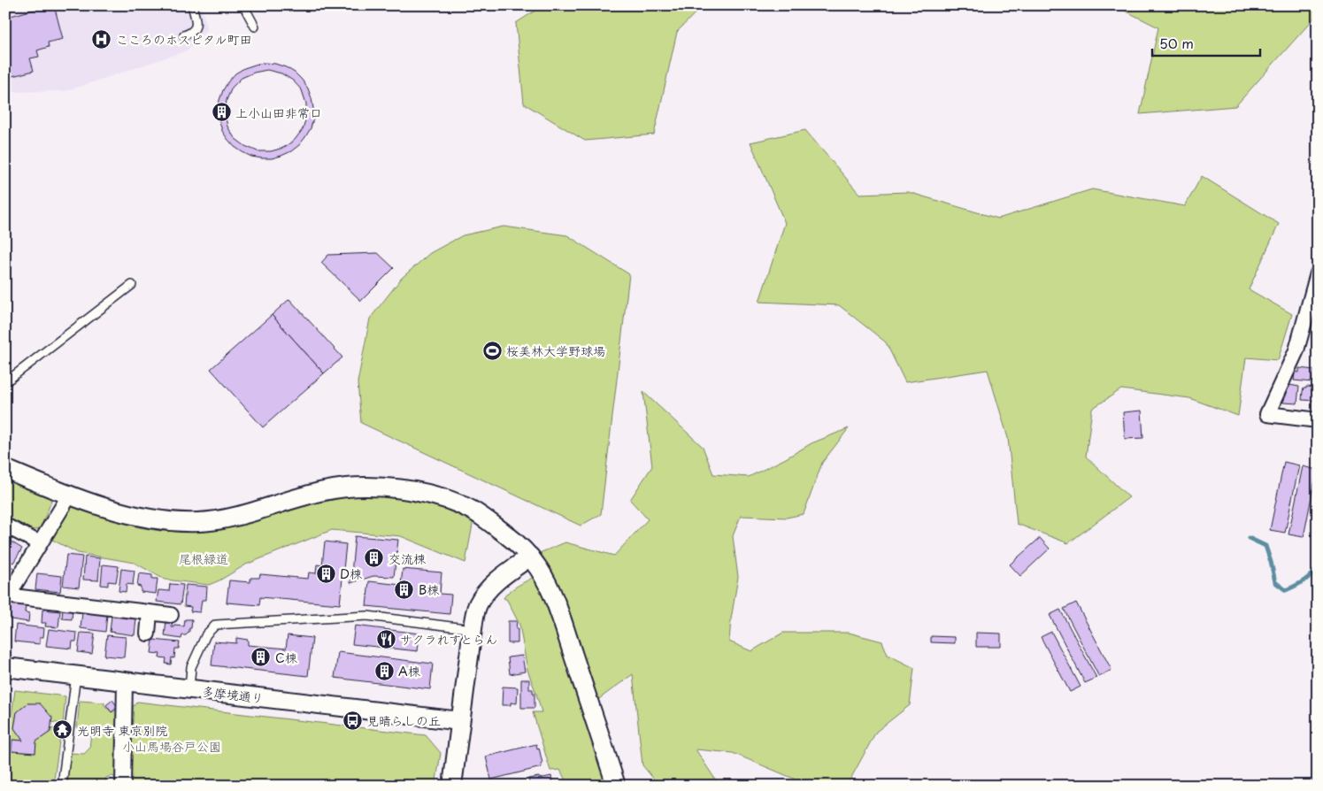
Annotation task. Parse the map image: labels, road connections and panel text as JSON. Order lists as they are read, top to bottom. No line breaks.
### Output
{"streets":{"street":["多摩境通り"]},"parks":["尾根緑道","小山馬場谷戸公園"],"places":{"hospital":["こころのホスピタル町田"],"building":["上小山田非常口","交流棟","D棟","B棟","C棟","A棟"],"sports":["桜美林大学野球場"],"restaurant":["サクラれすとらん"],"bus stop":["見晴らしの丘"],"temple":["光明寺 東京別院"]},"scale_bar":"50 m"}
